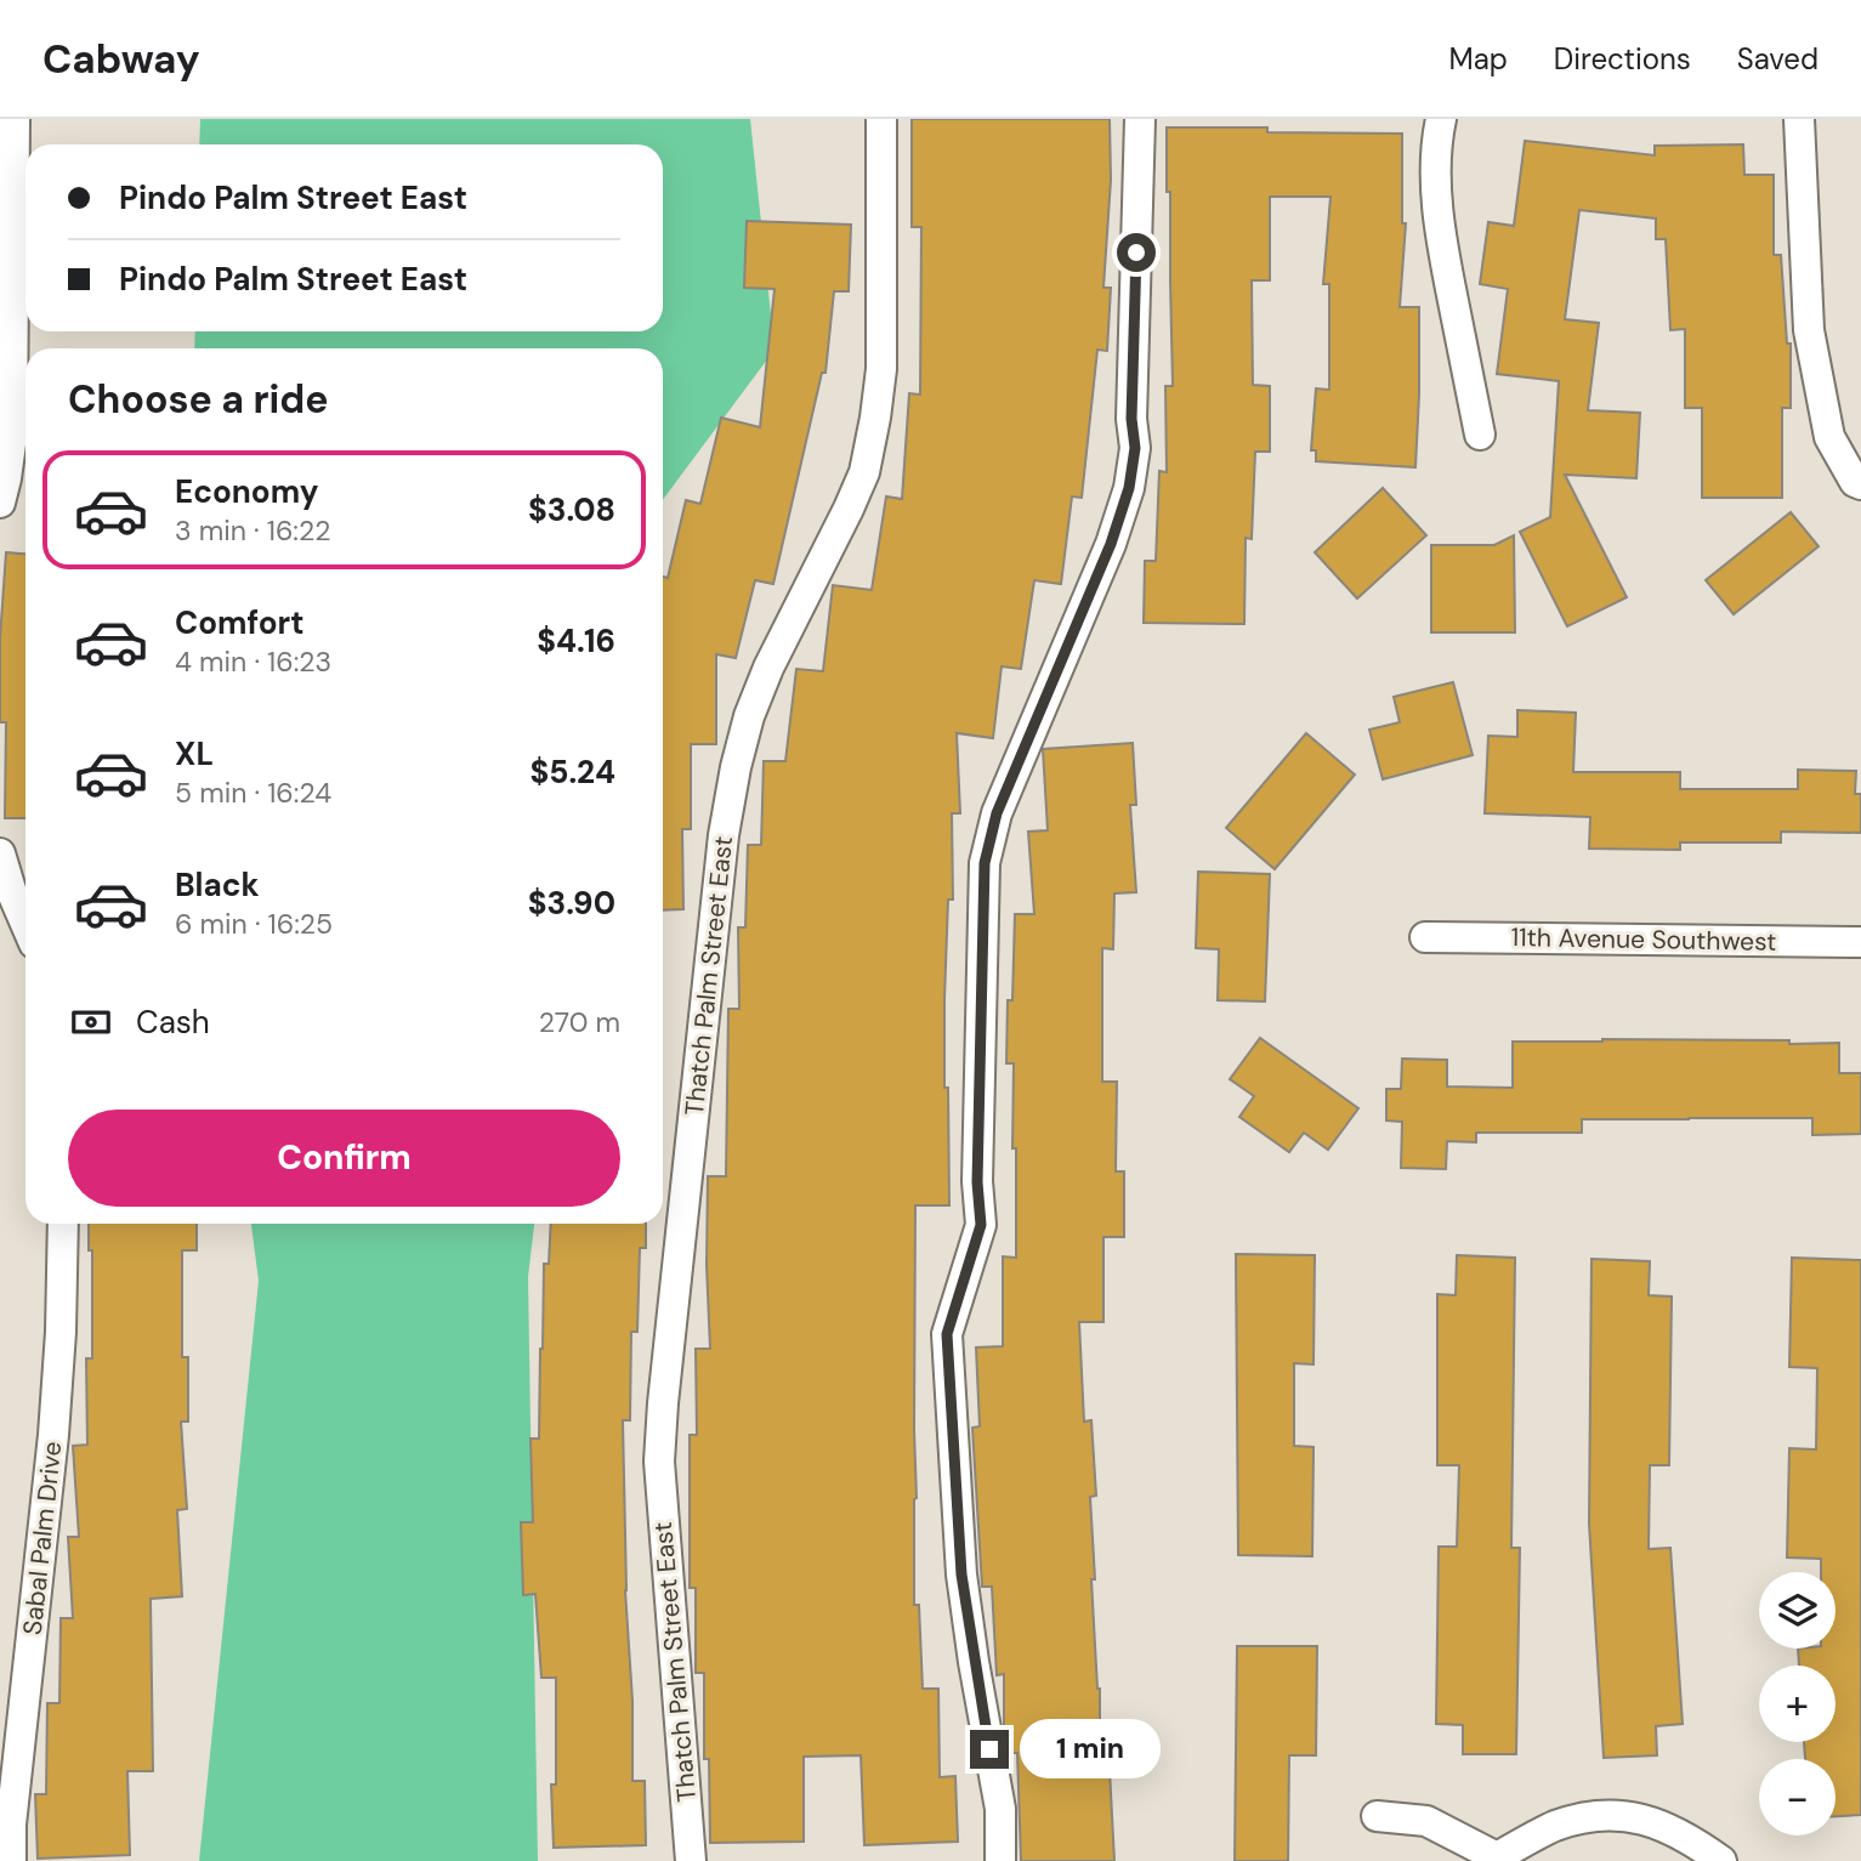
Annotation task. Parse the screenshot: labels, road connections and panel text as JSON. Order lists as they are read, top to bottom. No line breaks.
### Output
{"streets":{"street":["11th Avenue Southwest","Thatch Palm Street East","Sabal Palm Drive"]},"page":{"header":"Cabway","nav":["Map","Directions","Saved"],"banner":["Pindo Palm Street East","Pindo Palm Street East"],"heading":"Choose a ride","list":[{"name":"Economy","note":"3 min · 16:22","value":"$3.08"},{"name":"Comfort","note":"4 min · 16:23","value":"$4.16"},{"name":"XL","note":"5 min · 16:24","value":"$5.24"},{"name":"Black","note":"6 min · 16:25","value":"$3.90"}],"pay":["Cash","270 m"],"buttons":"Confirm","map_buttons":["+","−"],"bubble":"1 min"}}
